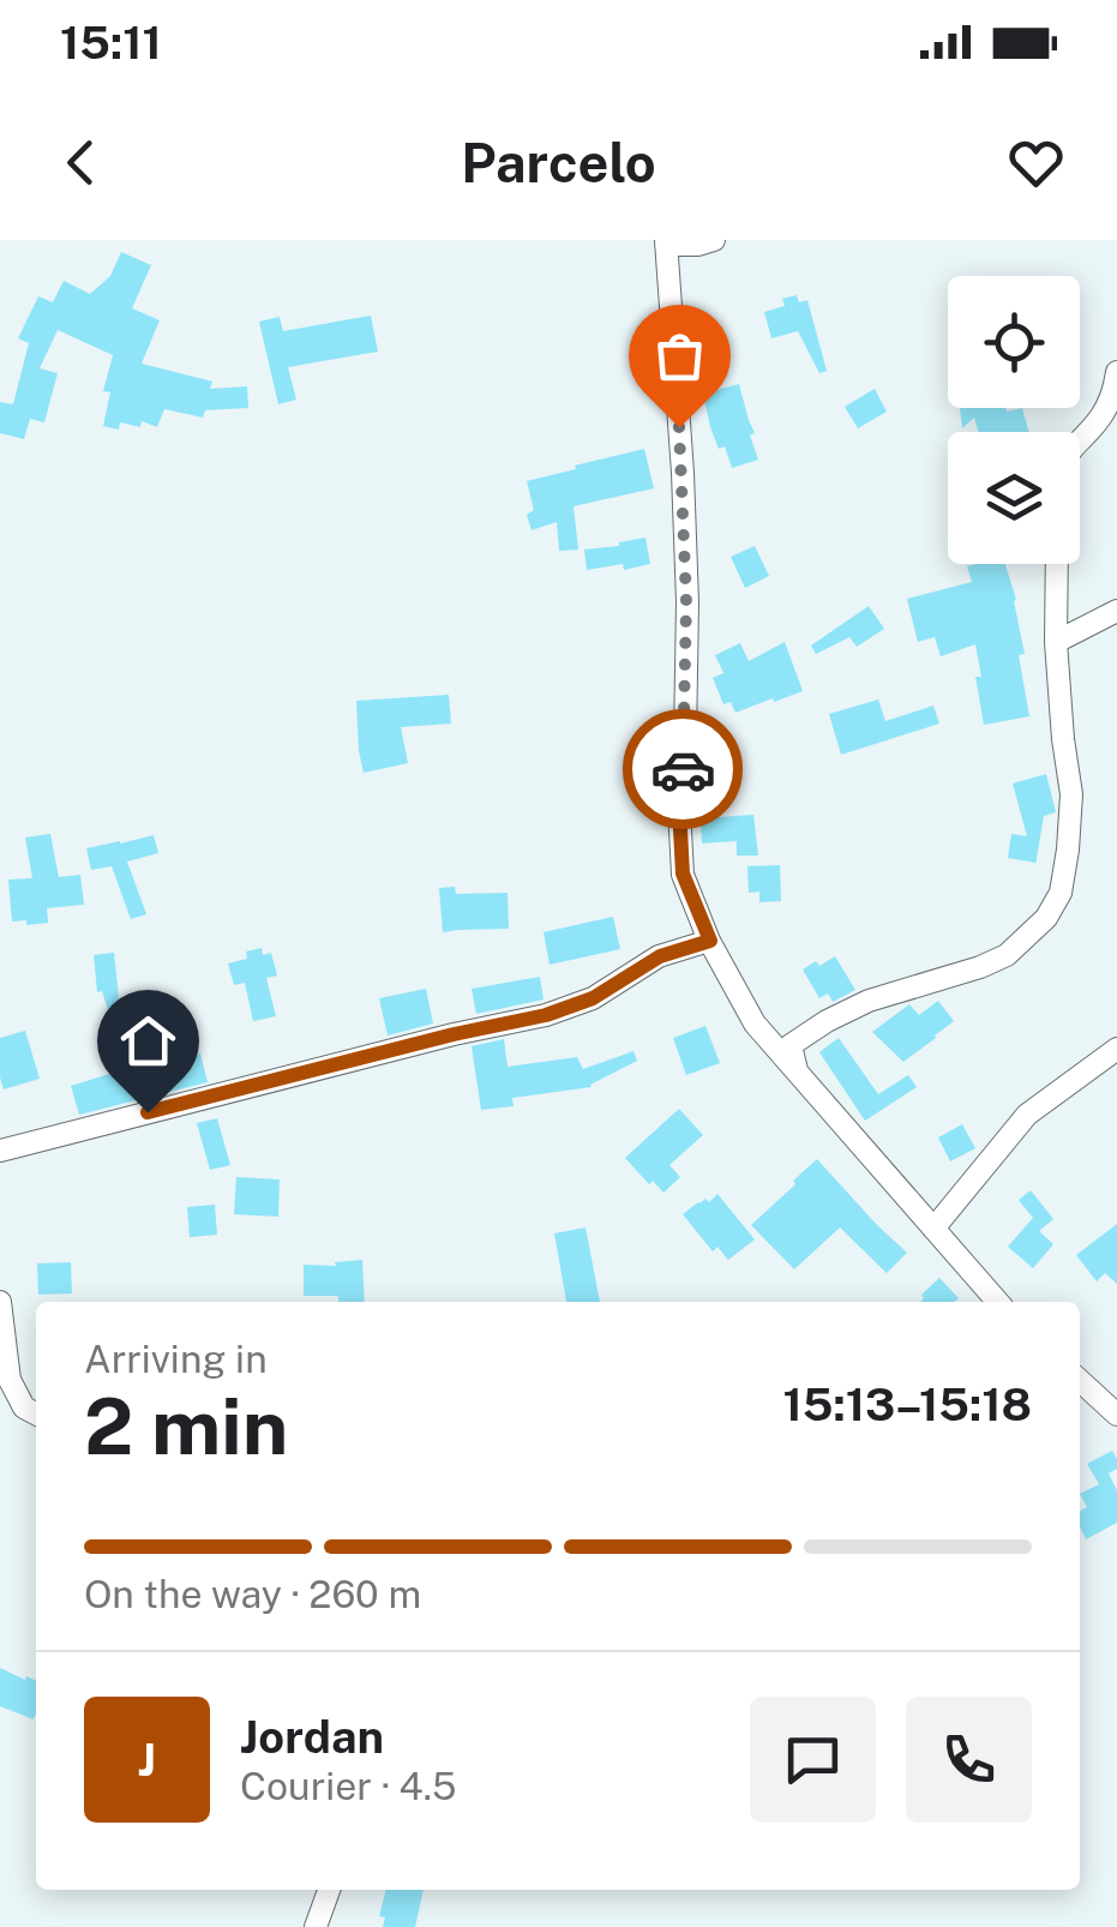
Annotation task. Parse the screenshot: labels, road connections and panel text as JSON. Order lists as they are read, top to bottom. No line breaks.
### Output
{"page":{"status":"15:11","header":"Parcelo","heading":["2 min","Arriving in","15:13–15:18"],"panel":["Jordan","Courier · 4.5"],"bar":"On the way · 260 m","round":"J"}}
